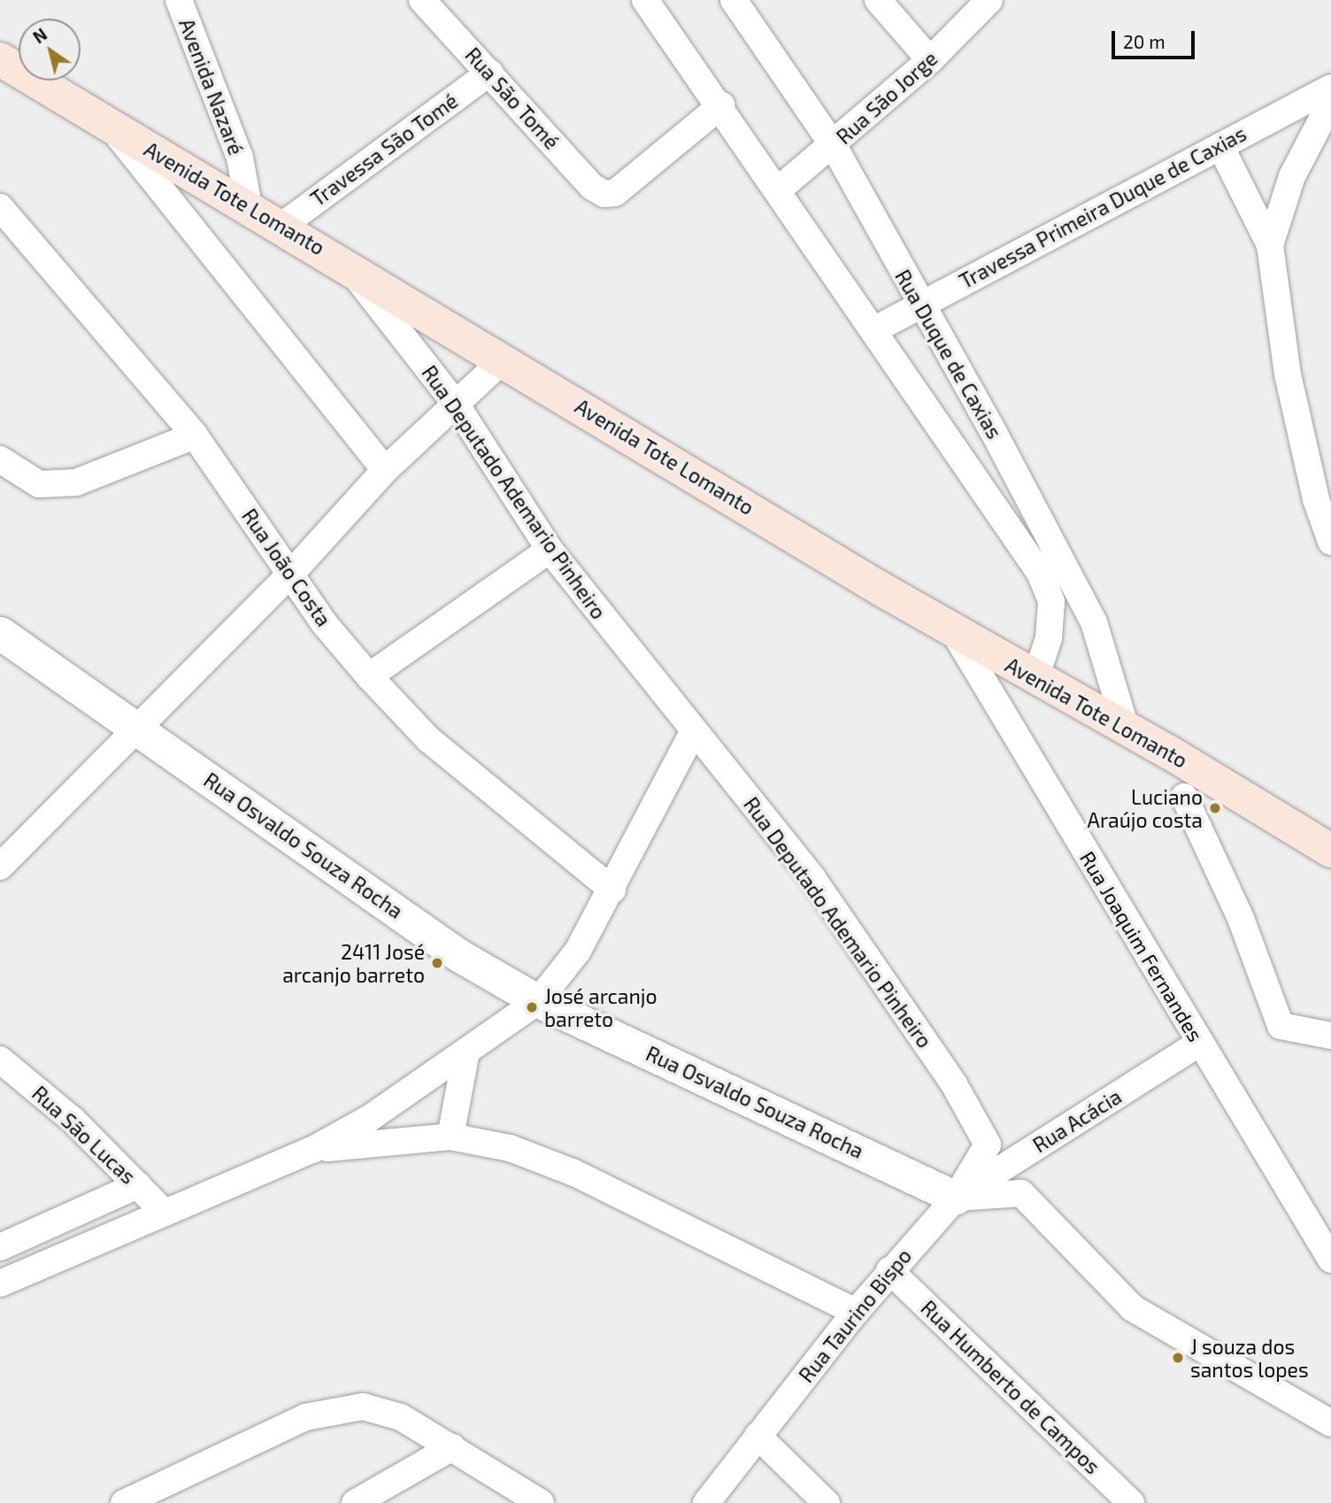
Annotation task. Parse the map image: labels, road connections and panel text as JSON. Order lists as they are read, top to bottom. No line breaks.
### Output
{"streets":{"main road":["Avenida Tote Lomanto"],"street":["Avenida Nazaré","Rua São Jorge","Rua São Tomé","Travessa São Tomé","Travessa Primeira Duque de Caxias","Rua Duque de Caxias","Rua Deputado Ademario Pinheiro","Rua João Costa","Rua Osvaldo Souza Rocha","Rua Joaquim Fernandes","Rua Acácia","Rua São Lucas","Rua Taurino Bispo","Rua Humberto de Campos"]},"crossings":[["Avenida Nazaré","Avenida Tote Lomanto"],["Rua São Jorge","Rua Duque de Caxias"],["Rua São Tomé","Travessa São Tomé"],["Rua São Tomé","Rua Duque de Caxias"],["Travessa São Tomé","Avenida Tote Lomanto"],["Avenida Tote Lomanto","Rua Duque de Caxias"],["Avenida Tote Lomanto","Rua Deputado Ademario Pinheiro"],["Avenida Tote Lomanto","Rua Joaquim Fernandes"],["Travessa Primeira Duque de Caxias","Rua Duque de Caxias"],["Rua Deputado Ademario Pinheiro","Rua Osvaldo Souza Rocha"],["Rua Deputado Ademario Pinheiro","Rua Acácia"],["Rua Deputado Ademario Pinheiro","Rua Taurino Bispo"],["Rua Osvaldo Souza Rocha","Rua Acácia"],["Rua Osvaldo Souza Rocha","Rua Taurino Bispo"],["Rua Joaquim Fernandes","Rua Acácia"],["Rua Acácia","Rua Taurino Bispo"],["Rua Taurino Bispo","Rua Humberto de Campos"]],"places":["Luciano Araújo costa","2411 José arcanjo barreto","José arcanjo barreto","J souza dos santos lopes"],"scale_bar":"20 m","north":"top left"}
